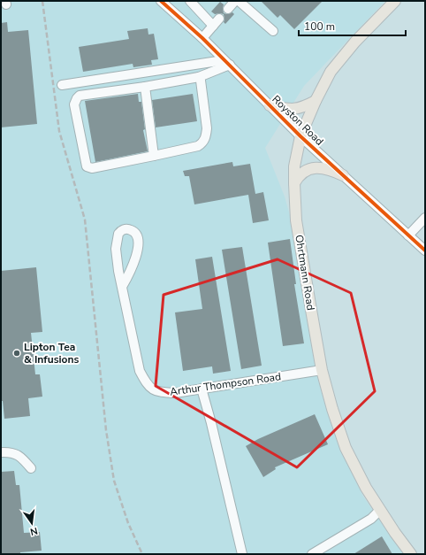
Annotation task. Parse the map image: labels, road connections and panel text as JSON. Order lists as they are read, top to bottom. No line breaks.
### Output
{"streets":{"main road":["Ohrtmann Road"],"street":["Royston Road","Arthur Thompson Road"]},"crossings":[["Royston Road","Ohrtmann Road"],["Ohrtmann Road","Arthur Thompson Road"]],"places":["Lipton Tea & Infusions"],"scale_bar":"100 m","north":"bottom"}
